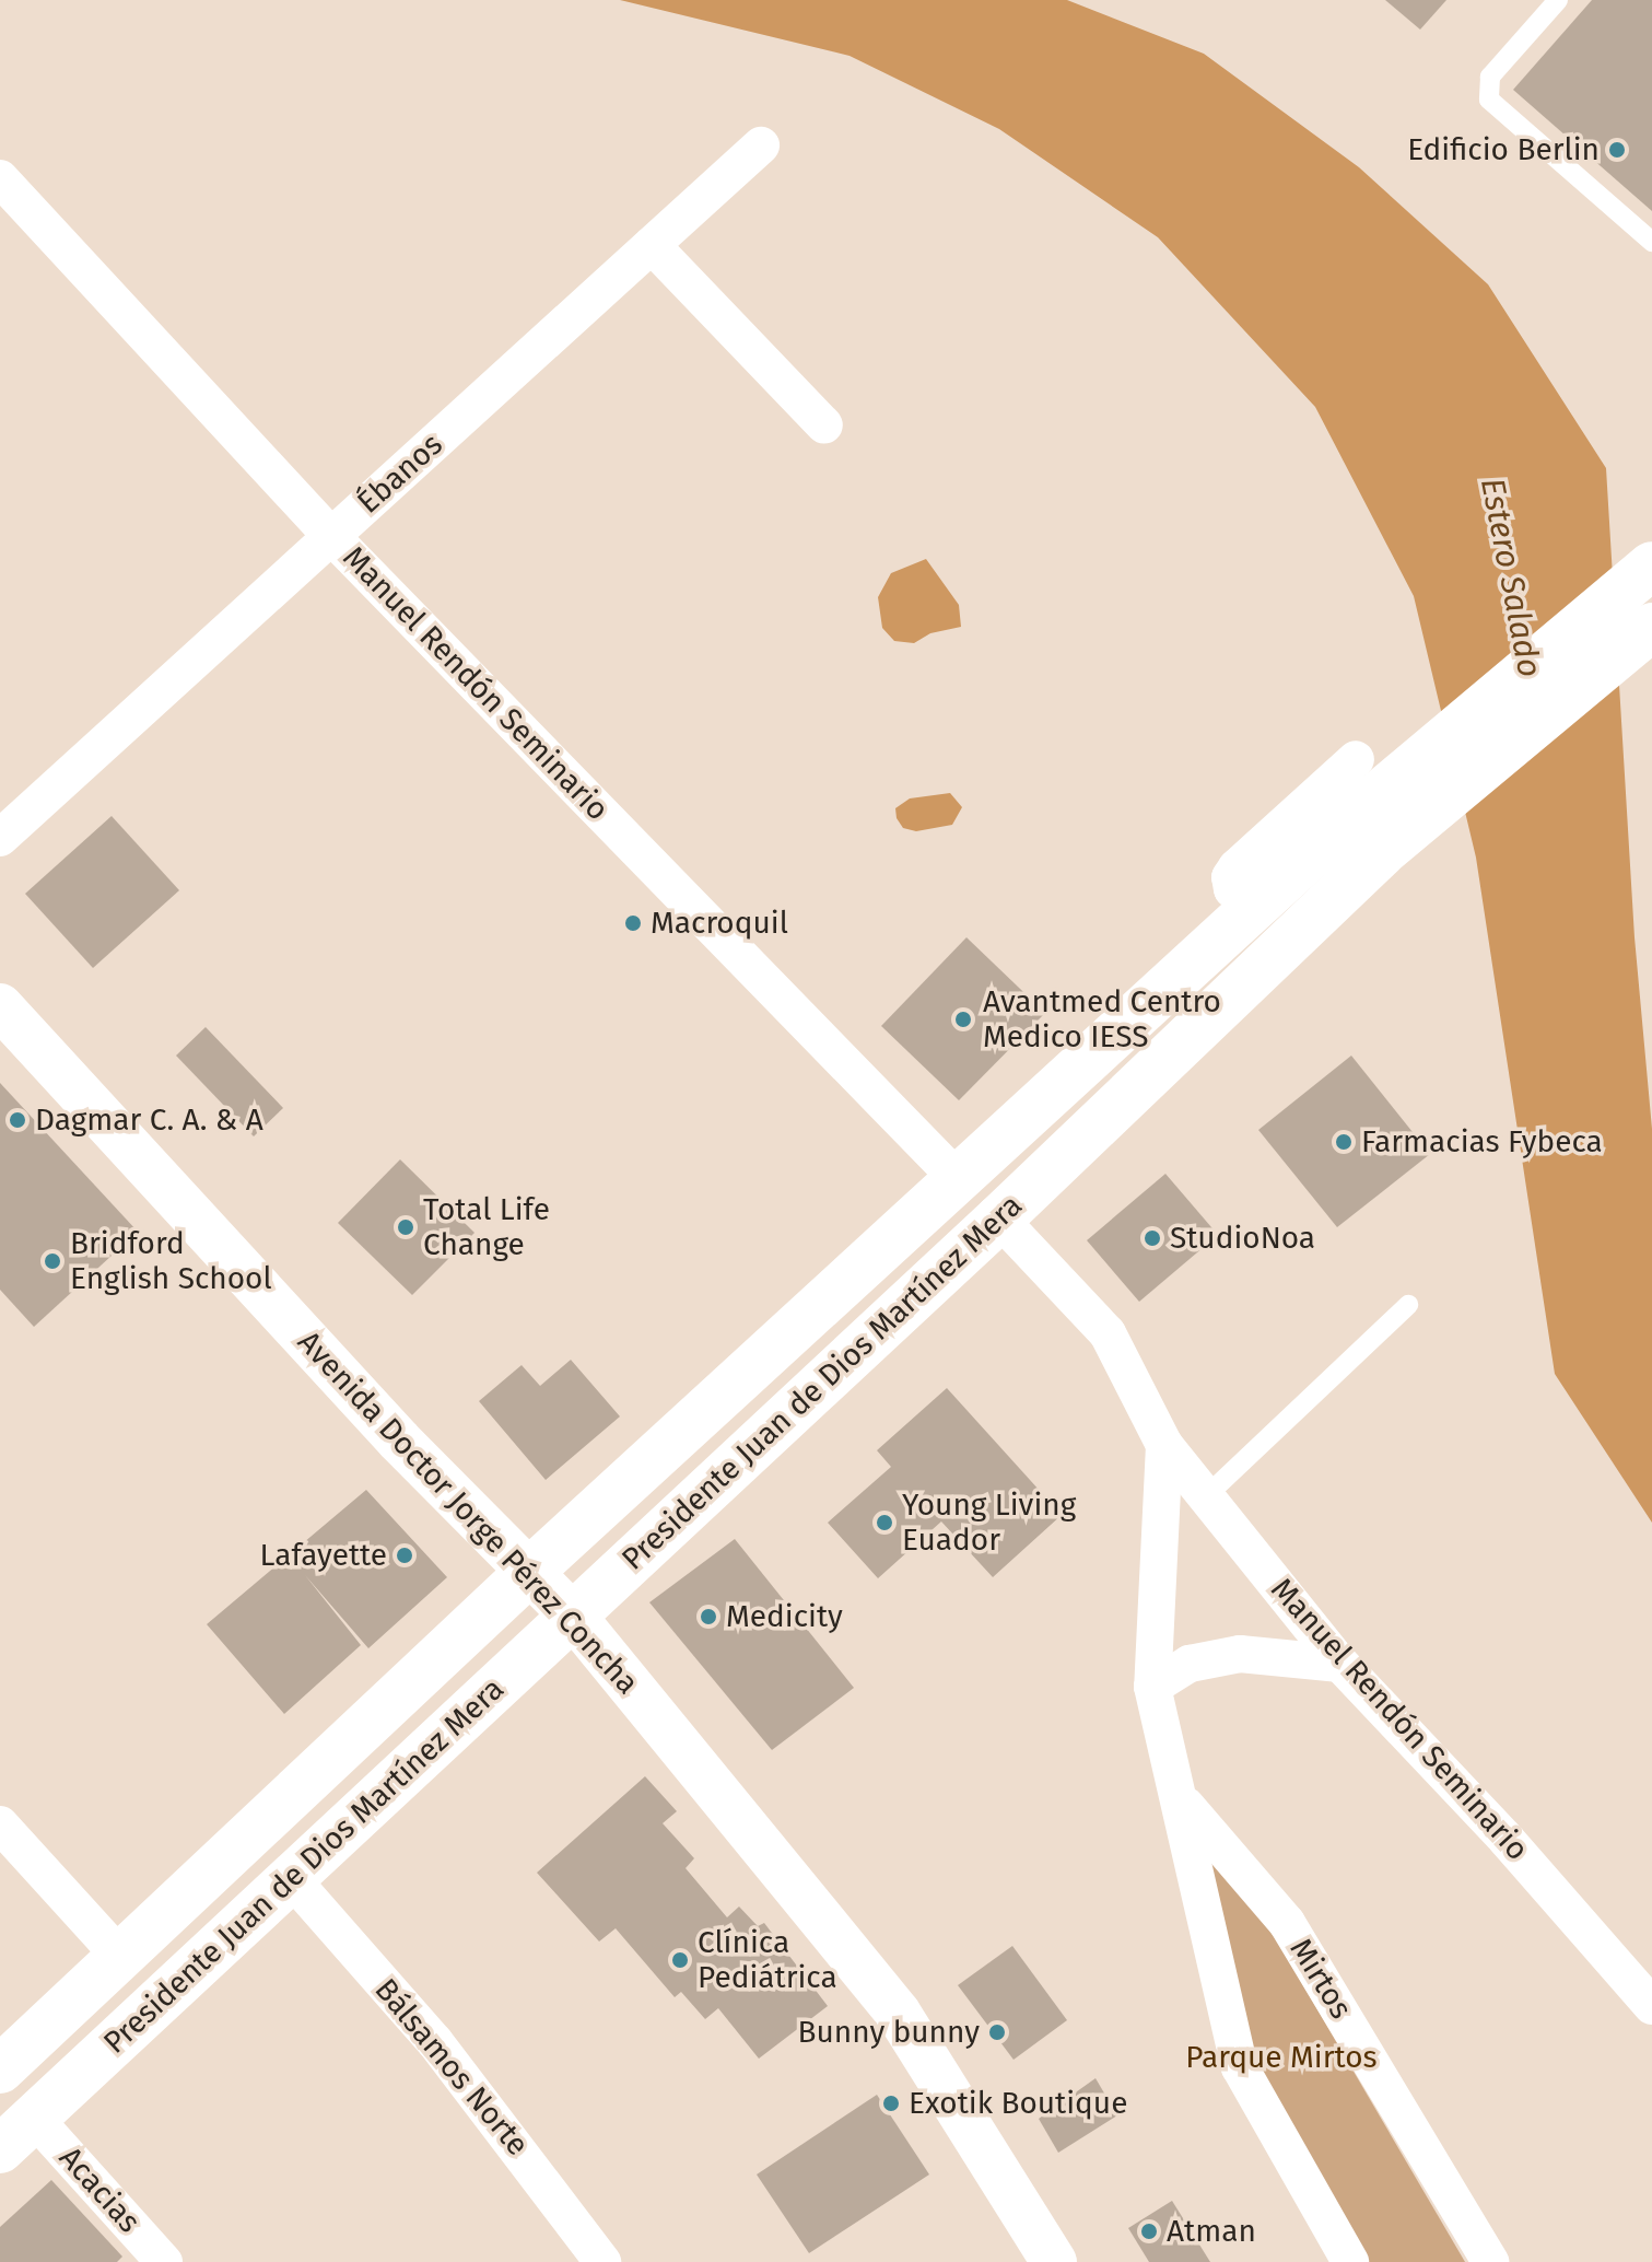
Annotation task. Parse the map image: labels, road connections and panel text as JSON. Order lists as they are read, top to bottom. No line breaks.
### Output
{"streets":{"main road":["Presidente Juan de Dios Martínez Mera"],"street":["Ébanos","Manuel Rendón Seminario","Avenida Doctor Jorge Pérez Concha","Mirtos","Bálsamos Norte","Acacias"]},"crossings":[["Ébanos","Manuel Rendón Seminario"],["Manuel Rendón Seminario","Presidente Juan de Dios Martínez Mera"],["Manuel Rendón Seminario","Mirtos"],["Presidente Juan de Dios Martínez Mera","Avenida Doctor Jorge Pérez Concha"],["Presidente Juan de Dios Martínez Mera","Bálsamos Norte"],["Presidente Juan de Dios Martínez Mera","Acacias"]],"water":["Estero Salado"],"parks":["Parque Mirtos"],"places":["Edificio Berlin","Macroquil","Avantmed Centro Medico IESS","Dagmar C. A. & A","Farmacias Fybeca","Total Life Change","StudioNoa","Bridford English School","Young Living Euador","Lafayette","Medicity","Clínica Pediátrica","Bunny bunny","Exotik Boutique","Atman"]}
